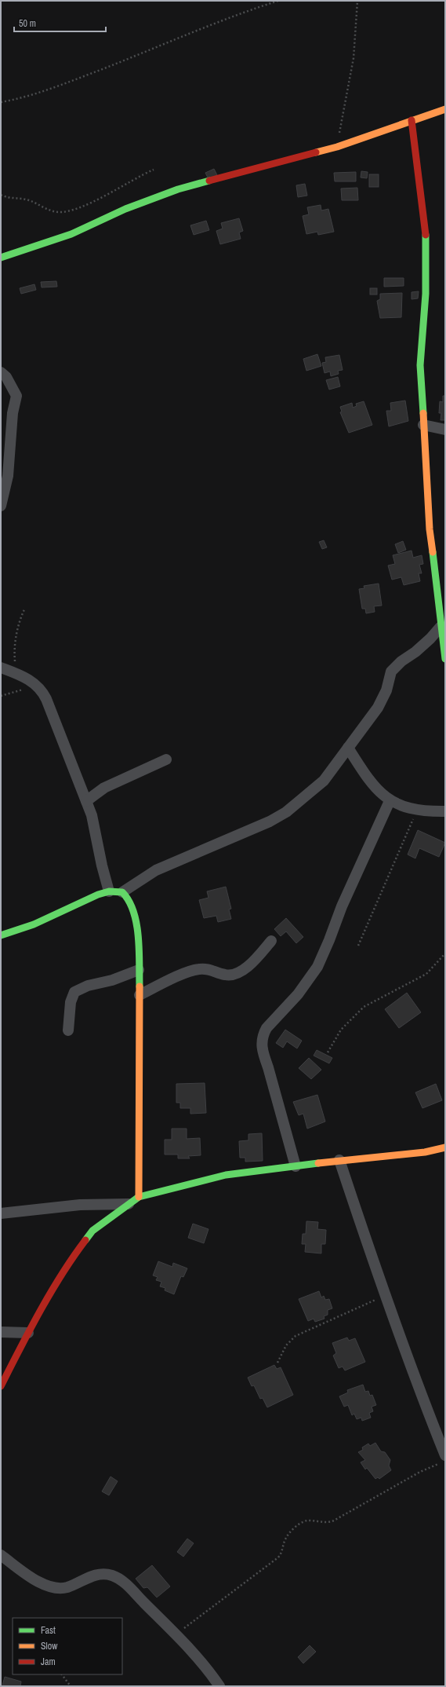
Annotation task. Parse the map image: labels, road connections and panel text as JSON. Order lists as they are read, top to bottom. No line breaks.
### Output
{"legend":["Fast","Slow","Jam"],"scale_bar":"50 m"}
